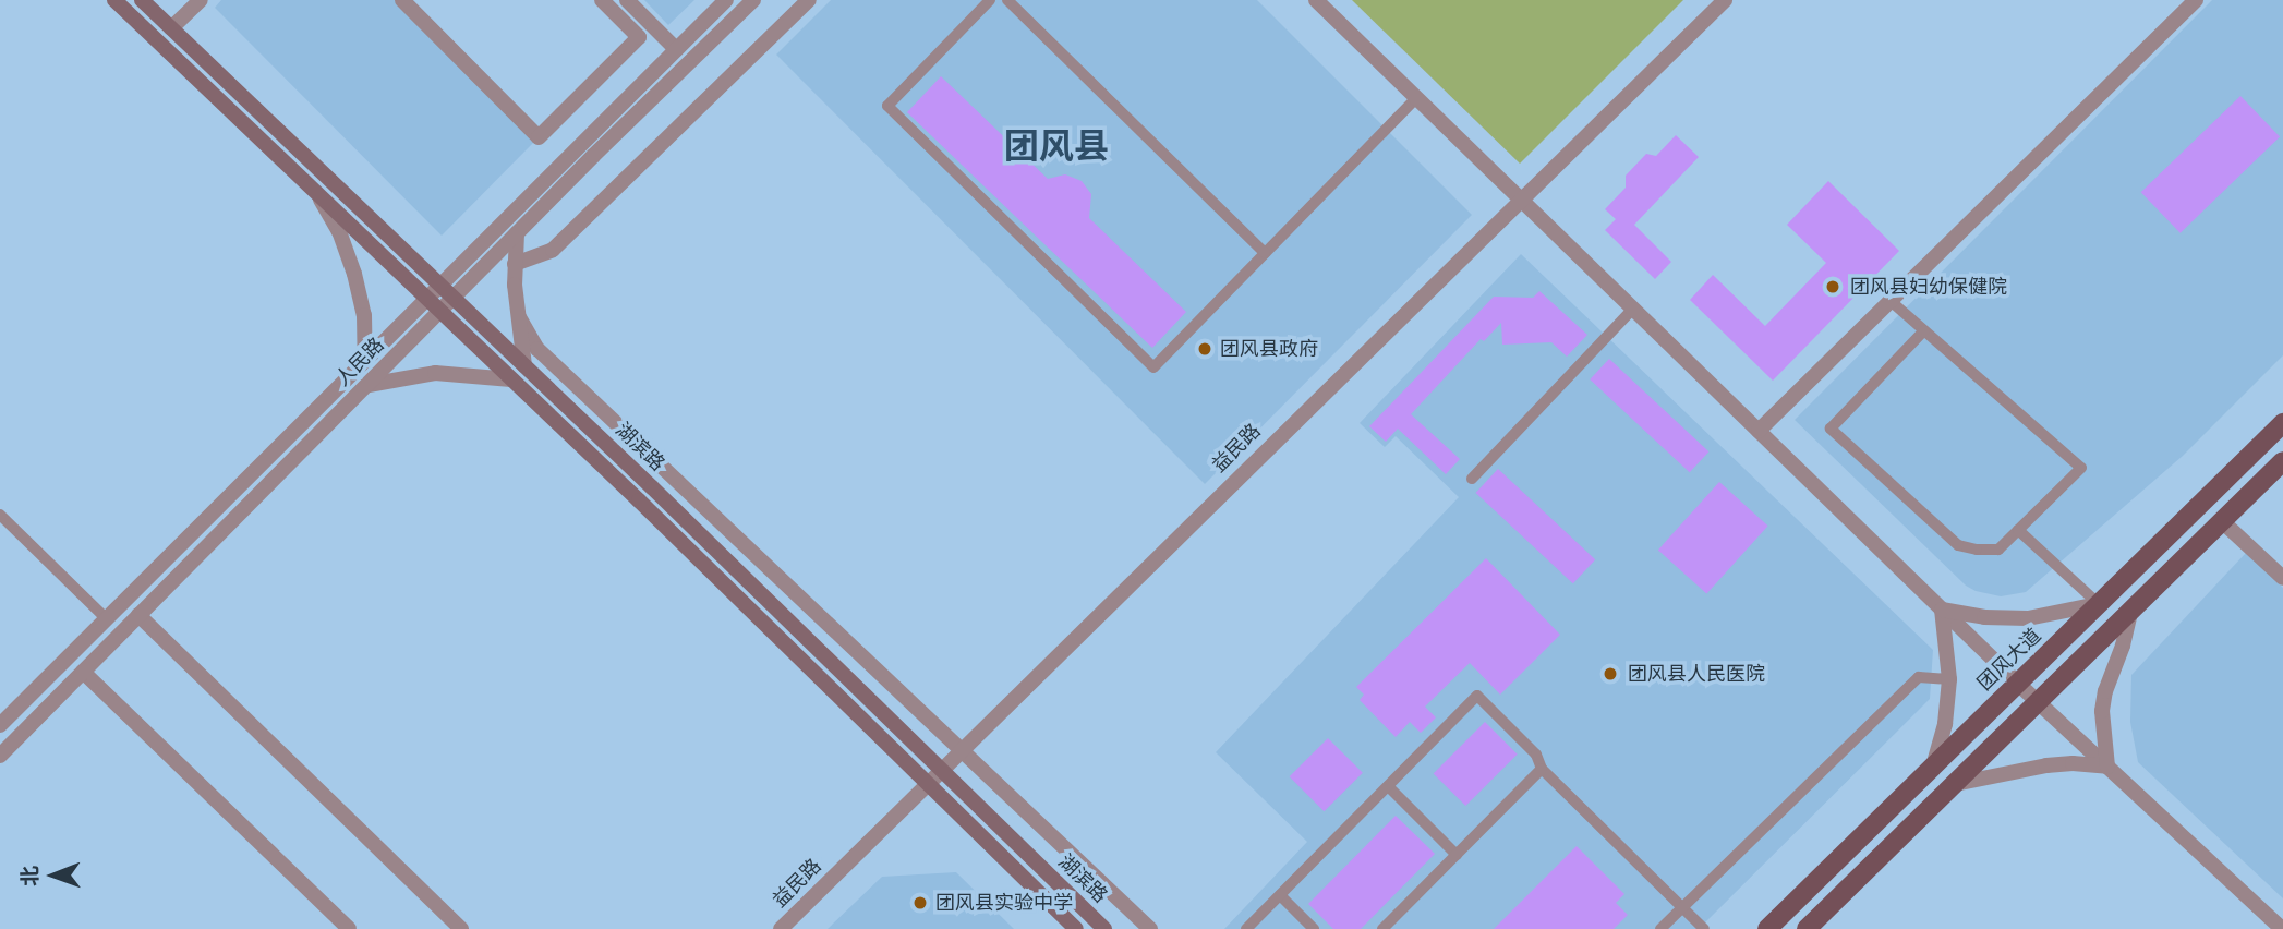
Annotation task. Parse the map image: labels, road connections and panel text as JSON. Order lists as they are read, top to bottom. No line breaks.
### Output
{"streets":{"main road":["湖滨路","团风大道"],"street":["人民路","益民路"]},"crossings":[["人民路","湖滨路"],["湖滨路","益民路"]],"districts":["团风县"],"places":["团风县妇幼保健院","团风县政府","团风县人民医院","团风县实验中学"],"north":"left"}
